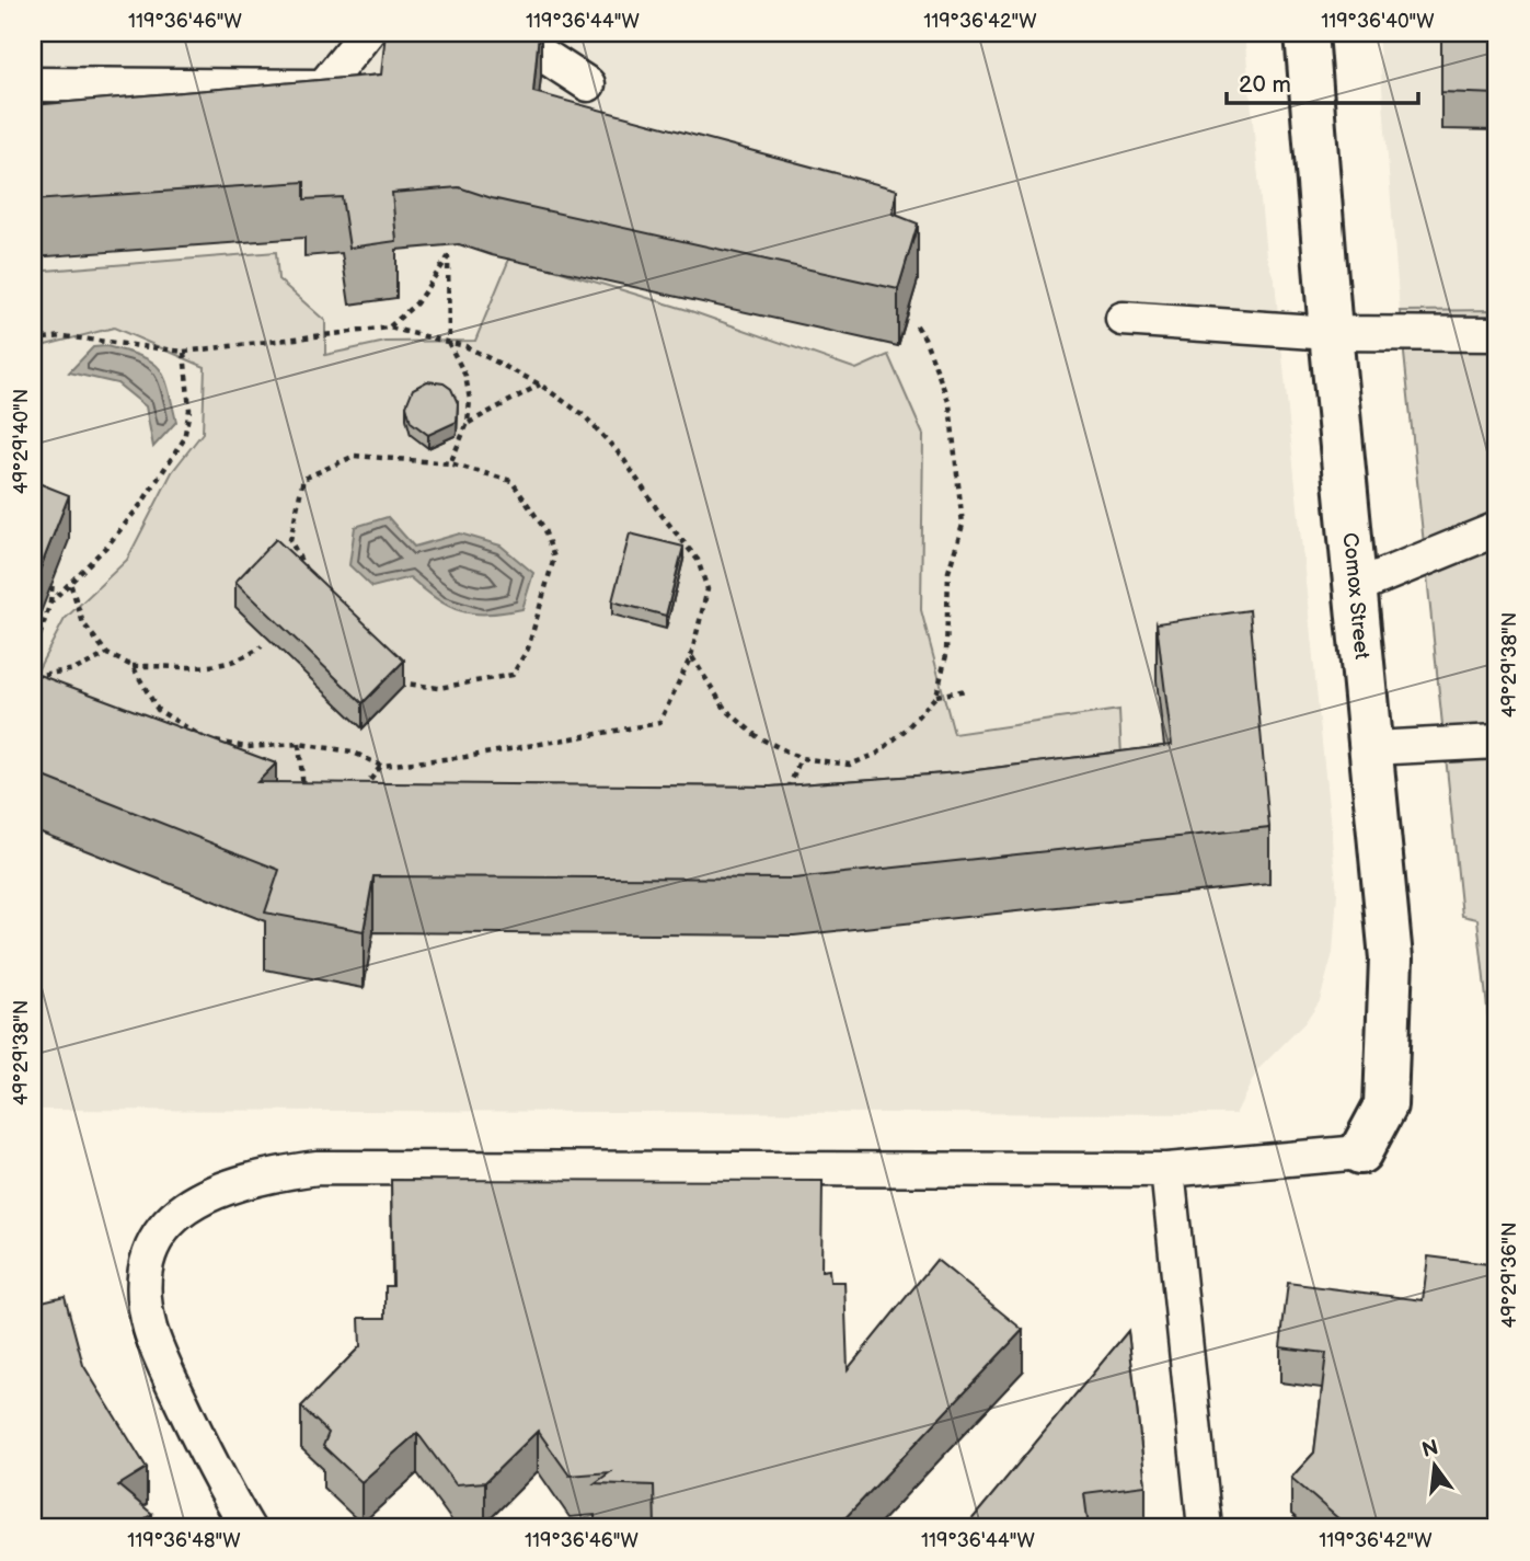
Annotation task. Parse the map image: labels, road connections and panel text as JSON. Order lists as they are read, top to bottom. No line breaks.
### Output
{"streets":{"street":["Comox Street"]},"scale_bar":"20 m","north":"top","coordinates":["119°36'46\"W","119°36'44\"W","119°36'42\"W","119°36'40\"W","49°29'40\"N","49°29'38\"N","49°29'36\"N","119°36'48\"W"]}
